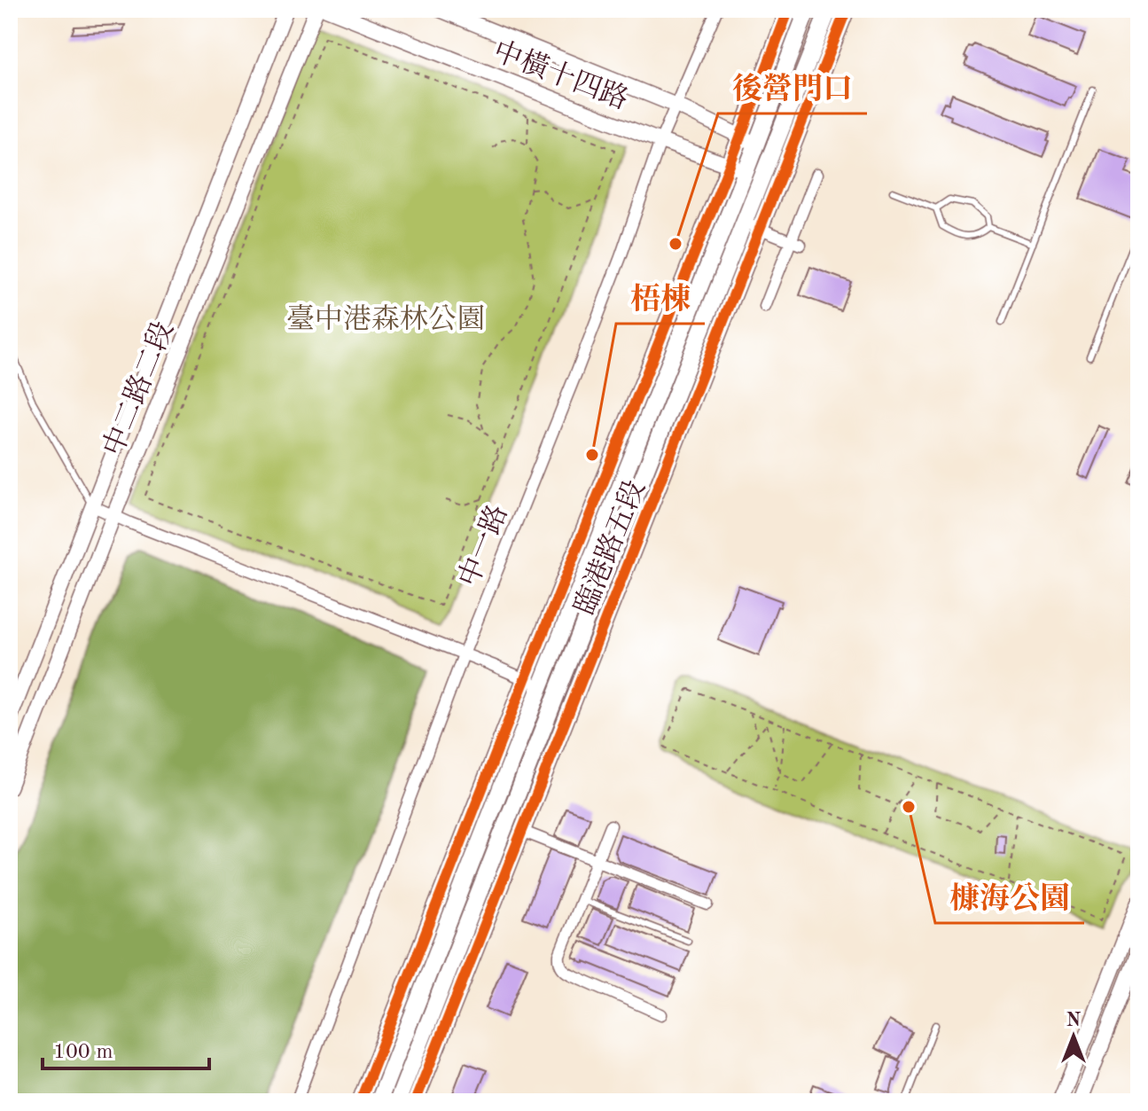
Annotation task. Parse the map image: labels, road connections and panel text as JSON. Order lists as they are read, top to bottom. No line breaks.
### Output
{"streets":{"main road":["臨港路五段"],"street":["中橫十四路","中二路二段","中一路"]},"crossings":[["中橫十四路","中一路"],["中橫十四路","臨港路五段"]],"parks":["臺中港森林公園"],"places":["後營門口","梧棟","槺海公園"],"scale_bar":"100 m","north":"top"}
